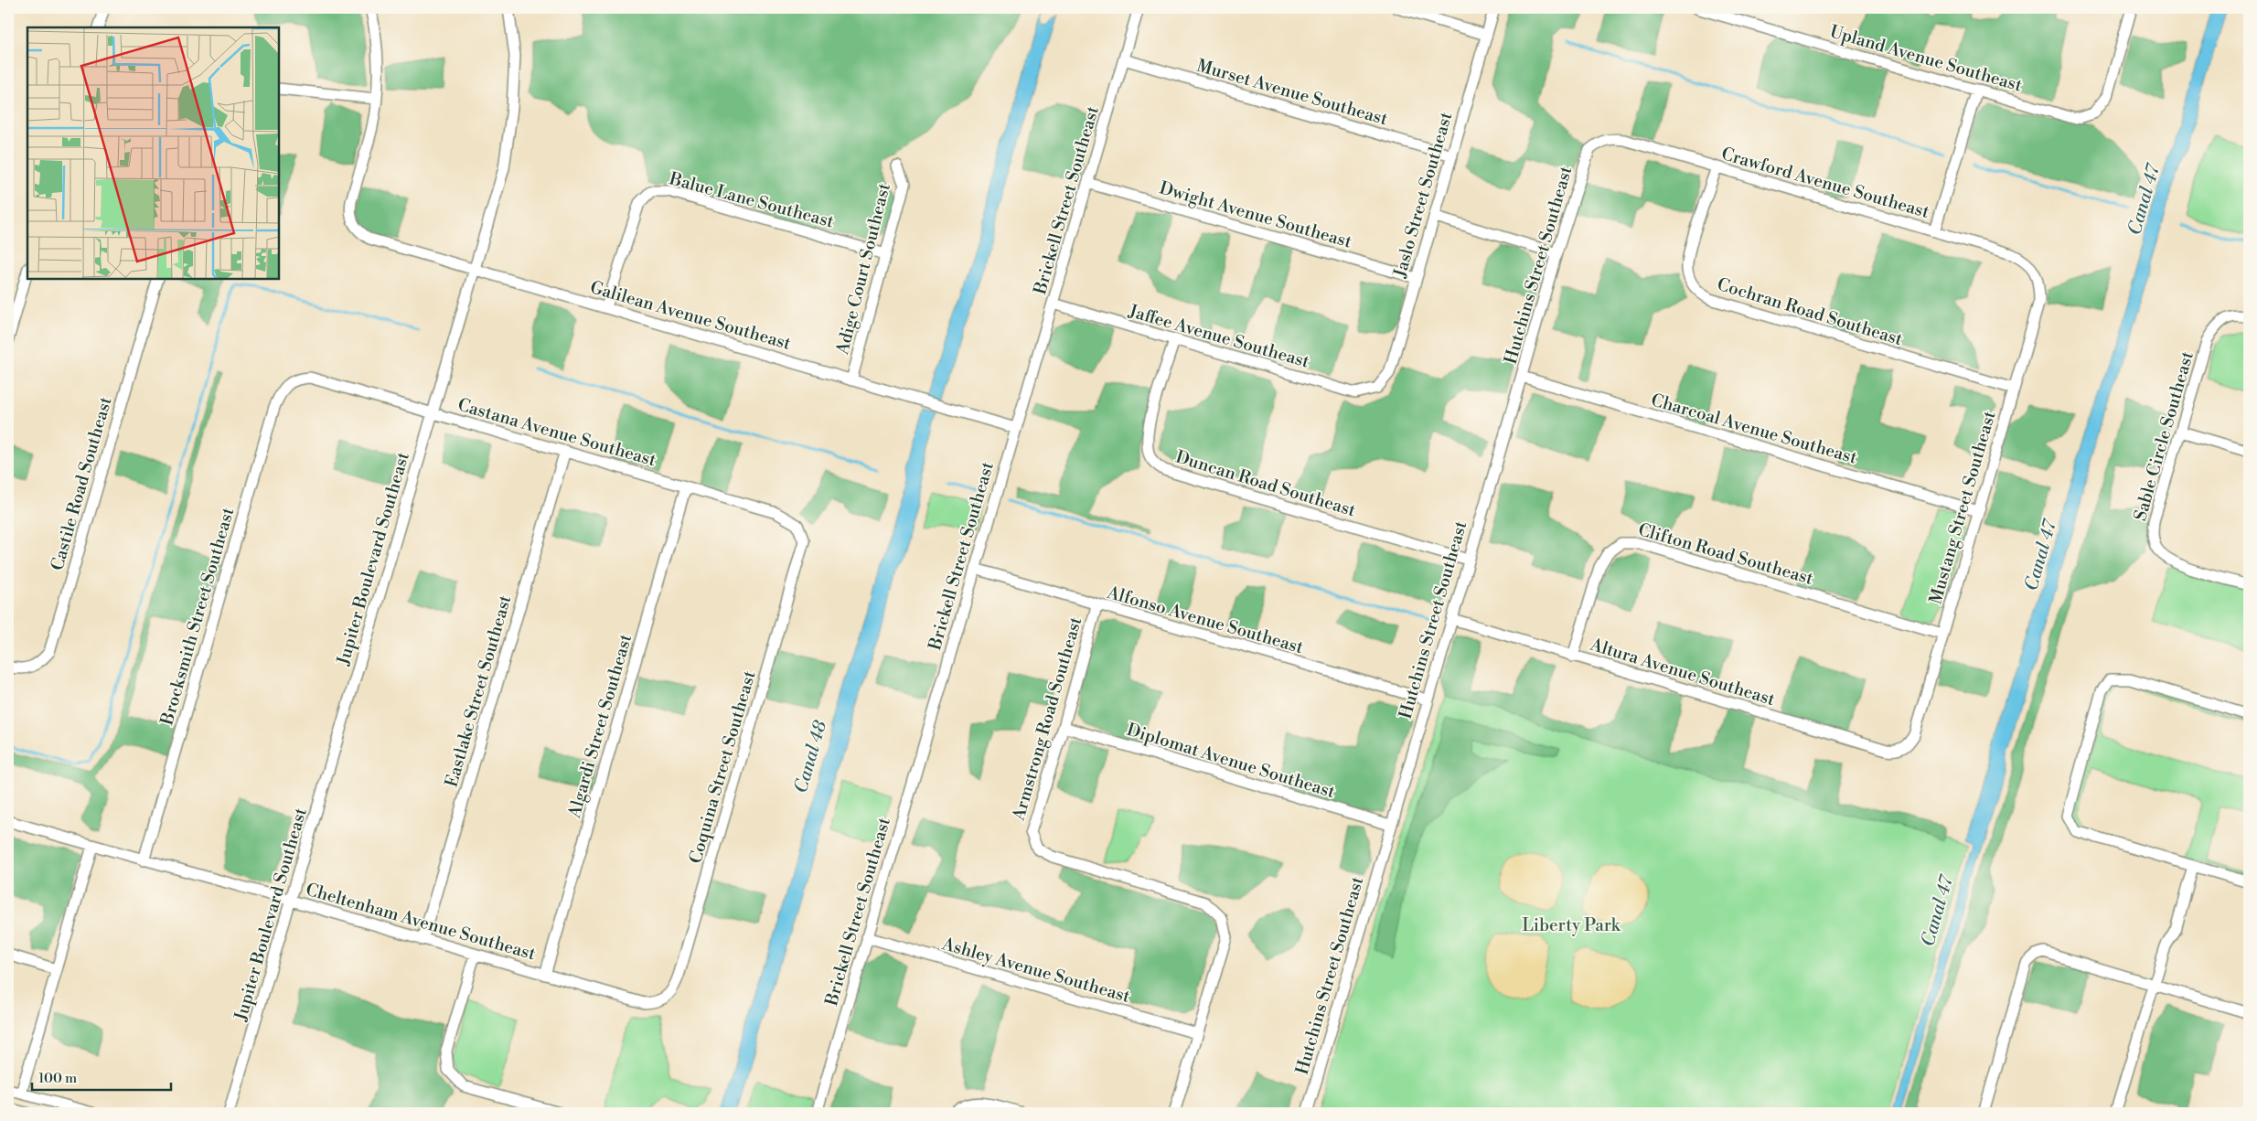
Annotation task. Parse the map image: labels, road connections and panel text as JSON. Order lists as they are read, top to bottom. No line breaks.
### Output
{"streets":{"street":["Upland Avenue Southeast","Murset Avenue Southeast","Crawford Avenue Southeast","Jaslo Street Southeast","Balue Lane Southeast","Brickell Street Southeast","Dwight Avenue Southeast","Hutchins Street Southeast","Adige Court Southeast","Cochran Road Southeast","Galilean Avenue Southeast","Jaffee Avenue Southeast","Charcoal Avenue Southeast","Castana Avenue Southeast","Sable Circle Southeast","Castile Road Southeast","Duncan Road Southeast","Mustang Street Southeast","Clifton Road Southeast","Jupiter Boulevard Southeast","Brocksmith Street Southeast","Alfonso Avenue Southeast","Altura Avenue Southeast","Eastlake Street Southeast","Armstrong Road Southeast","Algardi Street Southeast","Diplomat Avenue Southeast","Coquina Street Southeast","Cheltenham Avenue Southeast","Ashley Avenue Southeast"]},"crossings":[["Murset Avenue Southeast","Jaslo Street Southeast"],["Murset Avenue Southeast","Brickell Street Southeast"],["Crawford Avenue Southeast","Hutchins Street Southeast"],["Crawford Avenue Southeast","Cochran Road Southeast"],["Crawford Avenue Southeast","Mustang Street Southeast"],["Jaslo Street Southeast","Dwight Avenue Southeast"],["Jaslo Street Southeast","Jaffee Avenue Southeast"],["Balue Lane Southeast","Adige Court Southeast"],["Balue Lane Southeast","Galilean Avenue Southeast"],["Brickell Street Southeast","Dwight Avenue Southeast"],["Brickell Street Southeast","Galilean Avenue Southeast"],["Brickell Street Southeast","Jaffee Avenue Southeast"],["Brickell Street Southeast","Alfonso Avenue Southeast"],["Brickell Street Southeast","Ashley Avenue Southeast"],["Hutchins Street Southeast","Charcoal Avenue Southeast"],["Hutchins Street Southeast","Duncan Road Southeast"],["Hutchins Street Southeast","Alfonso Avenue Southeast"],["Hutchins Street Southeast","Altura Avenue Southeast"],["Hutchins Street Southeast","Diplomat Avenue Southeast"],["Adige Court Southeast","Galilean Avenue Southeast"],["Cochran Road Southeast","Mustang Street Southeast"],["Galilean Avenue Southeast","Jupiter Boulevard Southeast"],["Jaffee Avenue Southeast","Duncan Road Southeast"],["Charcoal Avenue Southeast","Mustang Street Southeast"],["Castana Avenue Southeast","Jupiter Boulevard Southeast"],["Castana Avenue Southeast","Brocksmith Street Southeast"],["Castana Avenue Southeast","Eastlake Street Southeast"],["Castana Avenue Southeast","Algardi Street Southeast"],["Castana Avenue Southeast","Coquina Street Southeast"],["Mustang Street Southeast","Clifton Road Southeast"],["Mustang Street Southeast","Altura Avenue Southeast"],["Clifton Road Southeast","Altura Avenue Southeast"],["Jupiter Boulevard Southeast","Cheltenham Avenue Southeast"],["Brocksmith Street Southeast","Cheltenham Avenue Southeast"],["Alfonso Avenue Southeast","Armstrong Road Southeast"],["Eastlake Street Southeast","Cheltenham Avenue Southeast"],["Armstrong Road Southeast","Diplomat Avenue Southeast"],["Armstrong Road Southeast","Ashley Avenue Southeast"],["Algardi Street Southeast","Cheltenham Avenue Southeast"],["Coquina Street Southeast","Cheltenham Avenue Southeast"]],"water":["Canal 47","Canal 48"],"parks":["Liberty Park"],"scale_bar":"100 m"}
